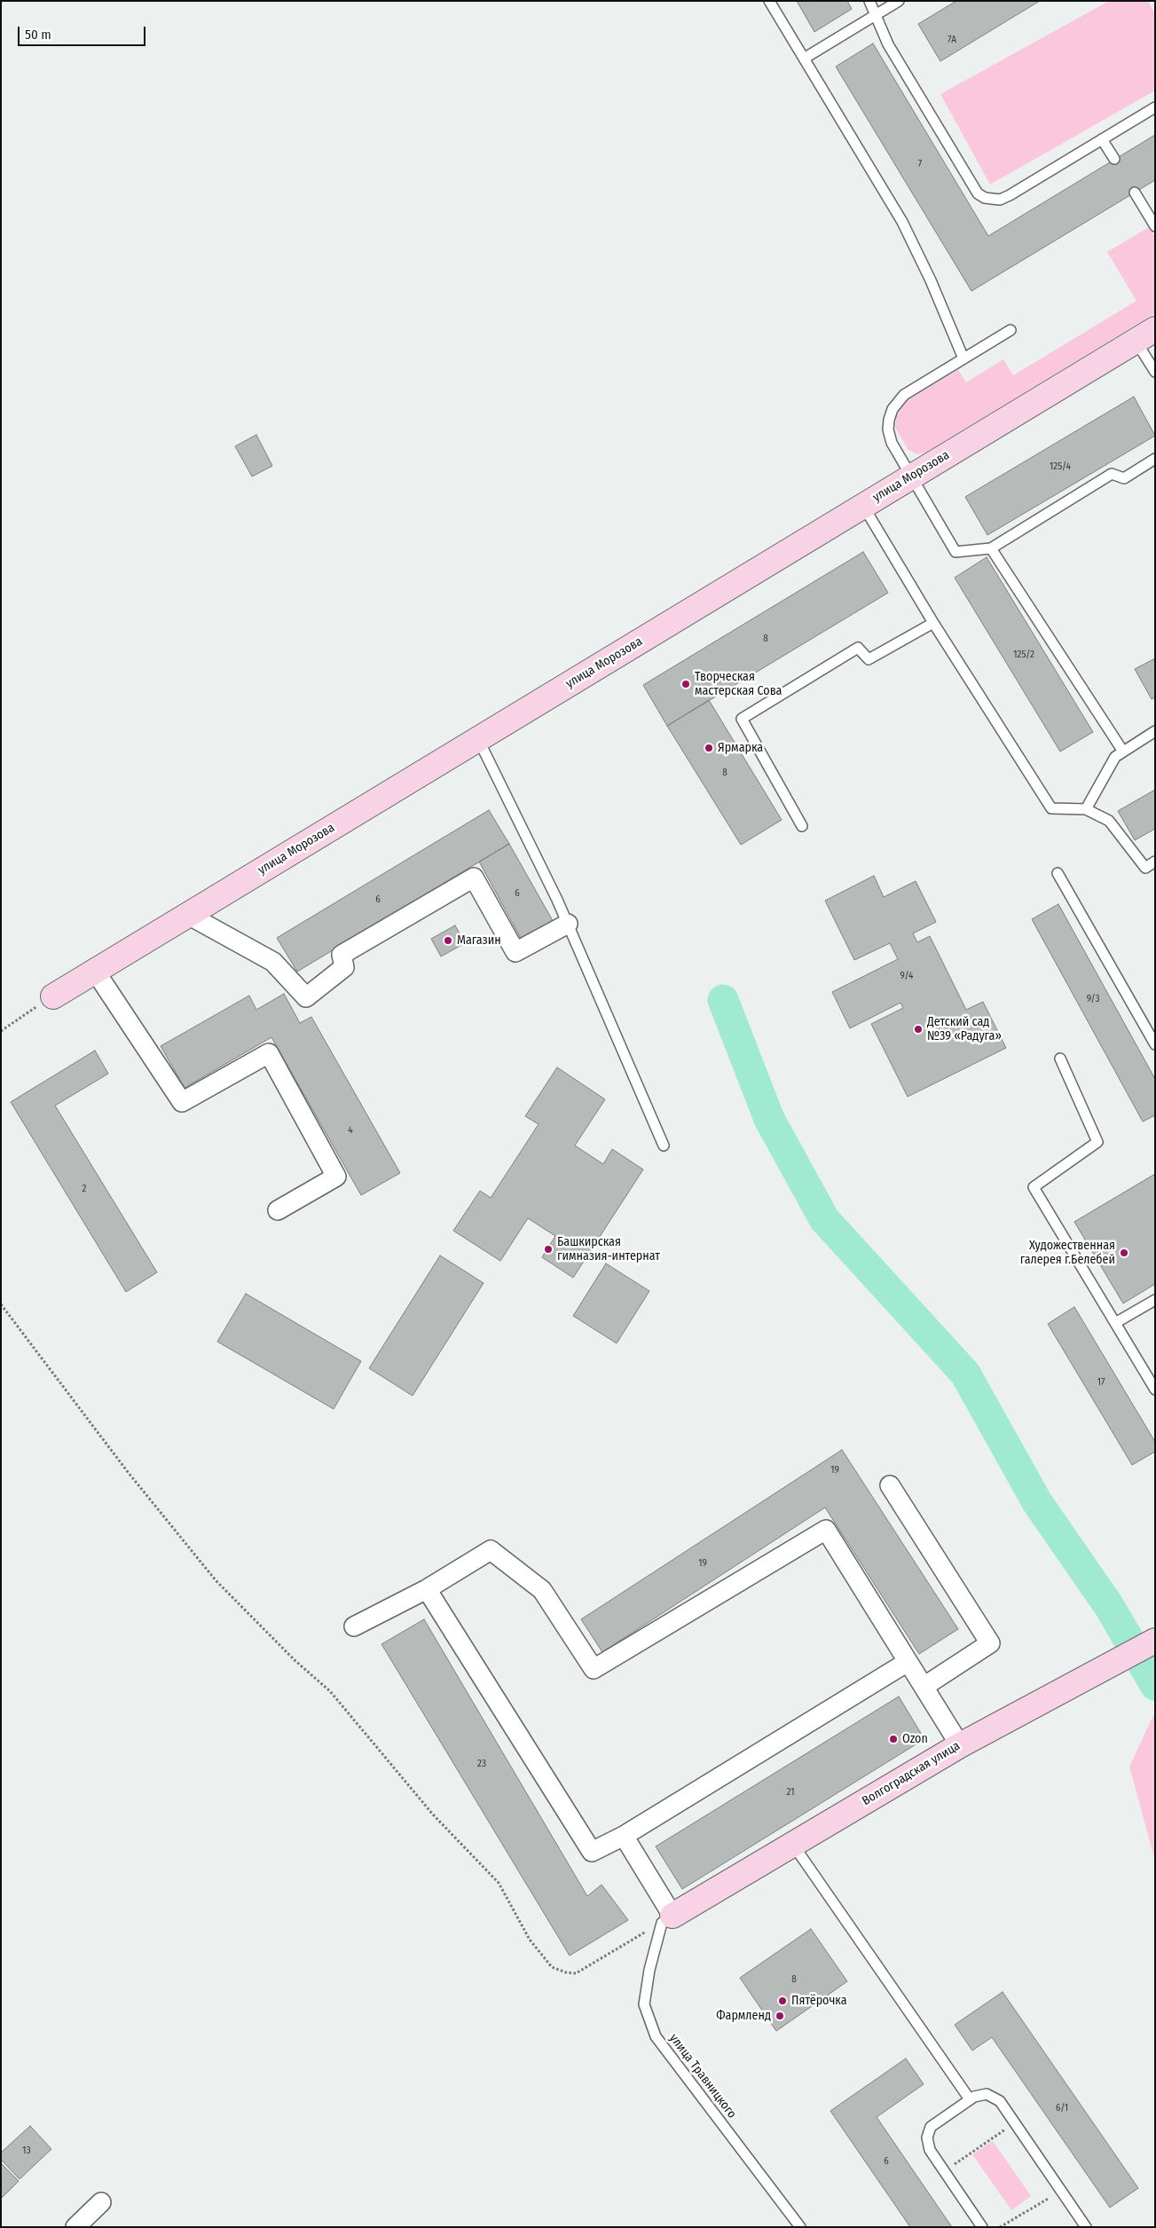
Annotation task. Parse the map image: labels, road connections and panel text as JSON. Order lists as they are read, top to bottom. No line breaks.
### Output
{"streets":{"street":["улица Морозова","Волгоградская улица"],"lane":["улица Травницкого"]},"crossings":[["Волгоградская улица","улица Травницкого"]],"places":["Творческая мастерская Сова","Ярмарка","Магазин","Детский сад №39 «Радуга»","Башкирская гимназия-интернат","Художественная галерея г.Белебей","Ozon","Пятёрочка","Фармленд"],"house_numbers":["7А","7","125/4","8","125/2","8","6","6","9/4","9/3","4","2","17","19","19","23","21","8","6/1","13","6"],"scale_bar":"50 m"}
